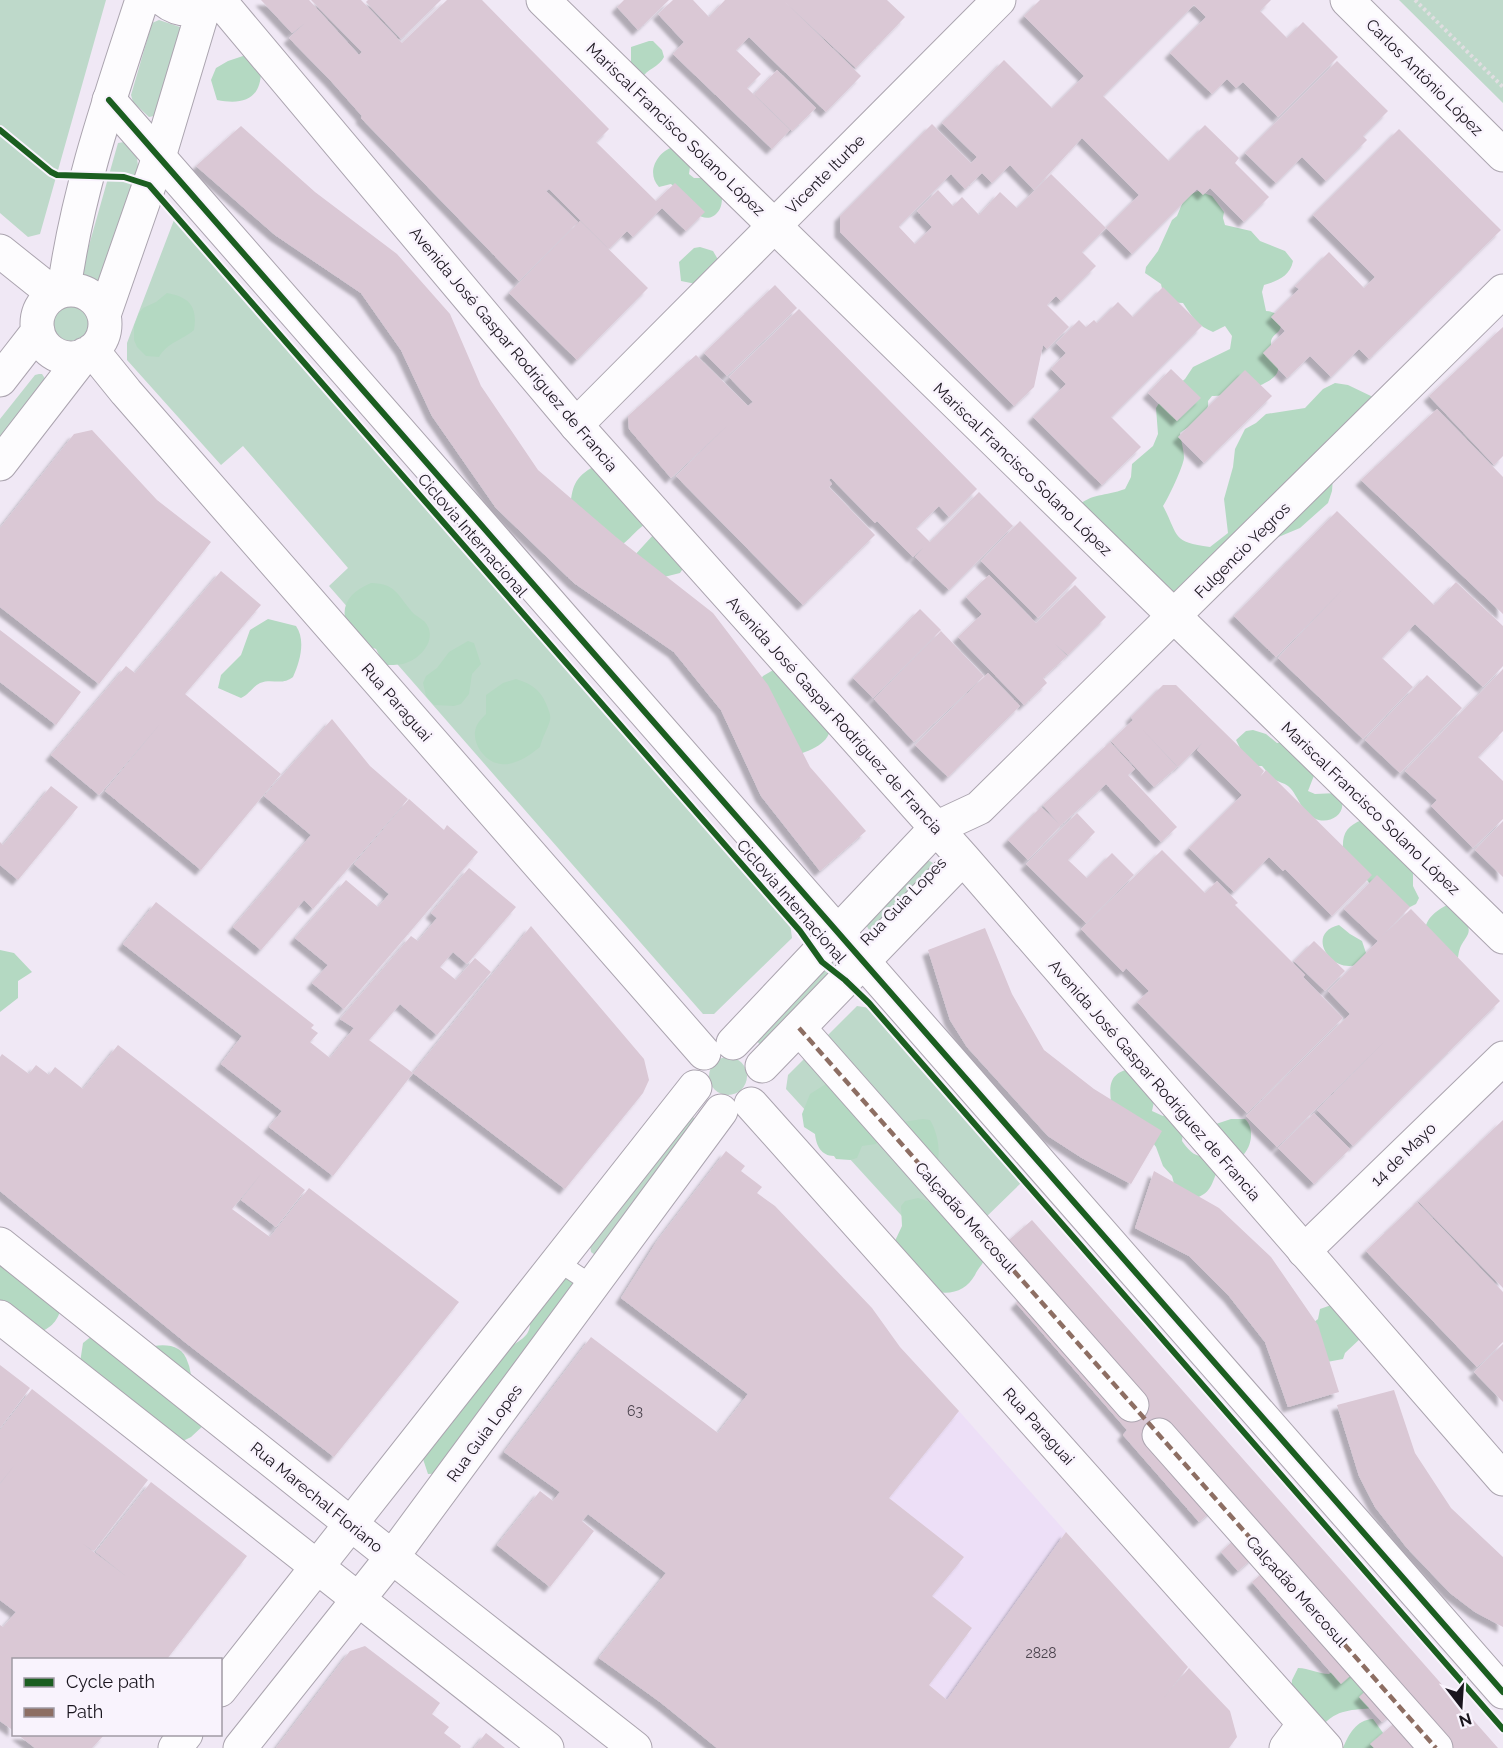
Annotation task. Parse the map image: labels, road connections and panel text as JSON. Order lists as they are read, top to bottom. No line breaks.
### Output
{"streets":{"main road":["Carlos Antônio López","Mariscal Francisco Solano López","Vicente Iturbe","Avenida José Gaspar Rodríguez de Francia","Fulgencio Yegros","Rua Paraguai","Rua Guia Lopes","14 de Mayo","Calçadão Mercosul","Rua Marechal Floriano"],"cycle path":["Ciclovia Internacional"]},"crossings":[["Mariscal Francisco Solano López","Vicente Iturbe"],["Mariscal Francisco Solano López","Fulgencio Yegros"],["Vicente Iturbe","Avenida José Gaspar Rodríguez de Francia"],["Avenida José Gaspar Rodríguez de Francia","Fulgencio Yegros"],["Avenida José Gaspar Rodríguez de Francia","Rua Guia Lopes"],["Avenida José Gaspar Rodríguez de Francia","14 de Mayo"],["Fulgencio Yegros","Rua Guia Lopes"],["Rua Paraguai","Rua Guia Lopes"],["Rua Guia Lopes","Calçadão Mercosul"],["Rua Guia Lopes","Rua Marechal Floriano"]],"house_numbers":["63","2828"],"legend":["Cycle path","Path"],"north":"bottom"}
